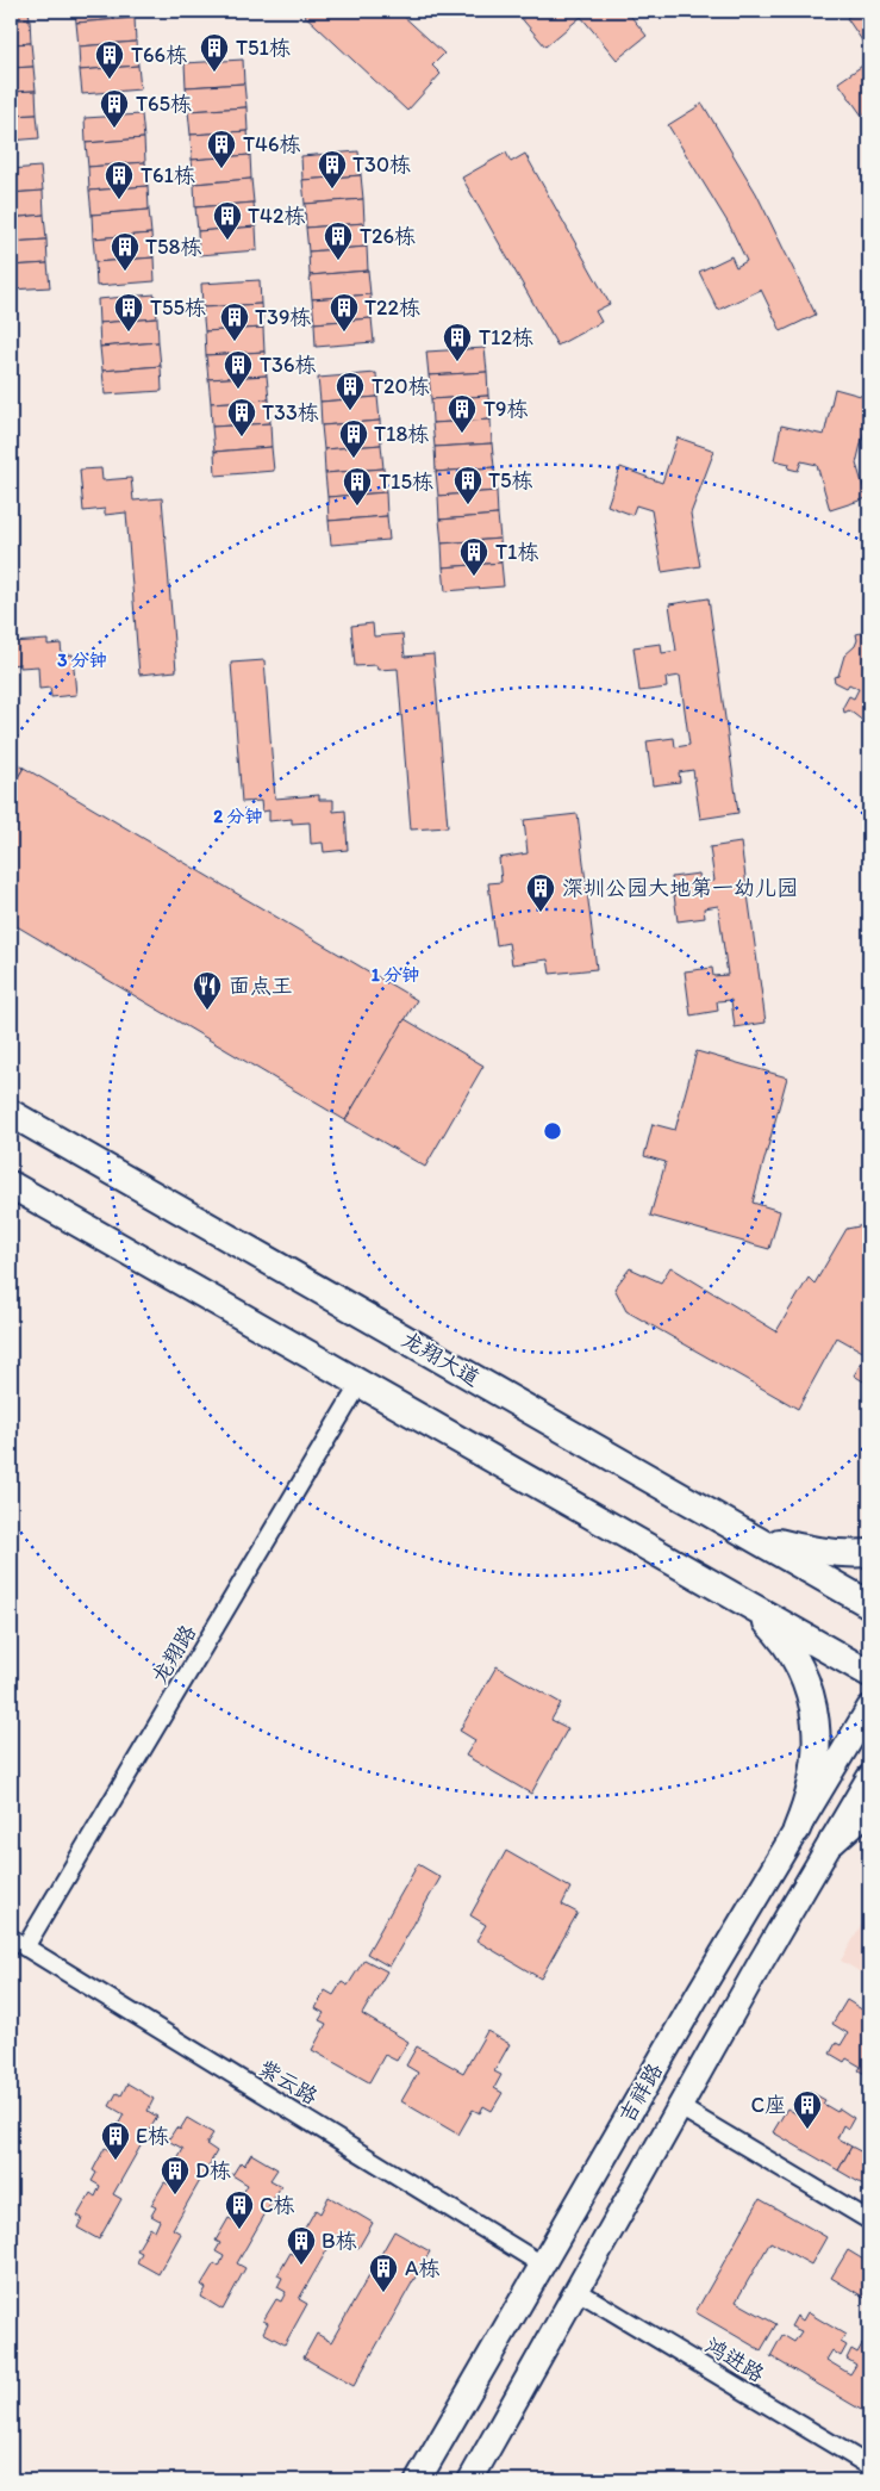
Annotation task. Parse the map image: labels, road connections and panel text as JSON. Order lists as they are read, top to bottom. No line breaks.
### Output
{"streets":{"main road":["龙翔大道","吉祥路"],"street":["龙翔路","紫云路","鸿进路"]},"crossings":[["龙翔路","紫云路"],["紫云路","吉祥路"],["吉祥路","鸿进路"]],"places":{"building":["T51栋","T66栋","T65栋","T46栋","T30栋","T61栋","T42栋","T26栋","T58栋","T55栋","T22栋","T39栋","T12栋","T36栋","T20栋","T9栋","T33栋","T18栋","T5栋","T15栋","T1栋","深圳公园大地第一幼儿园","C座","E栋","D栋","C栋","B栋","A栋"],"restaurant":["面点王"]},"rings":["3 分钟","2 分钟","1 分钟"]}
